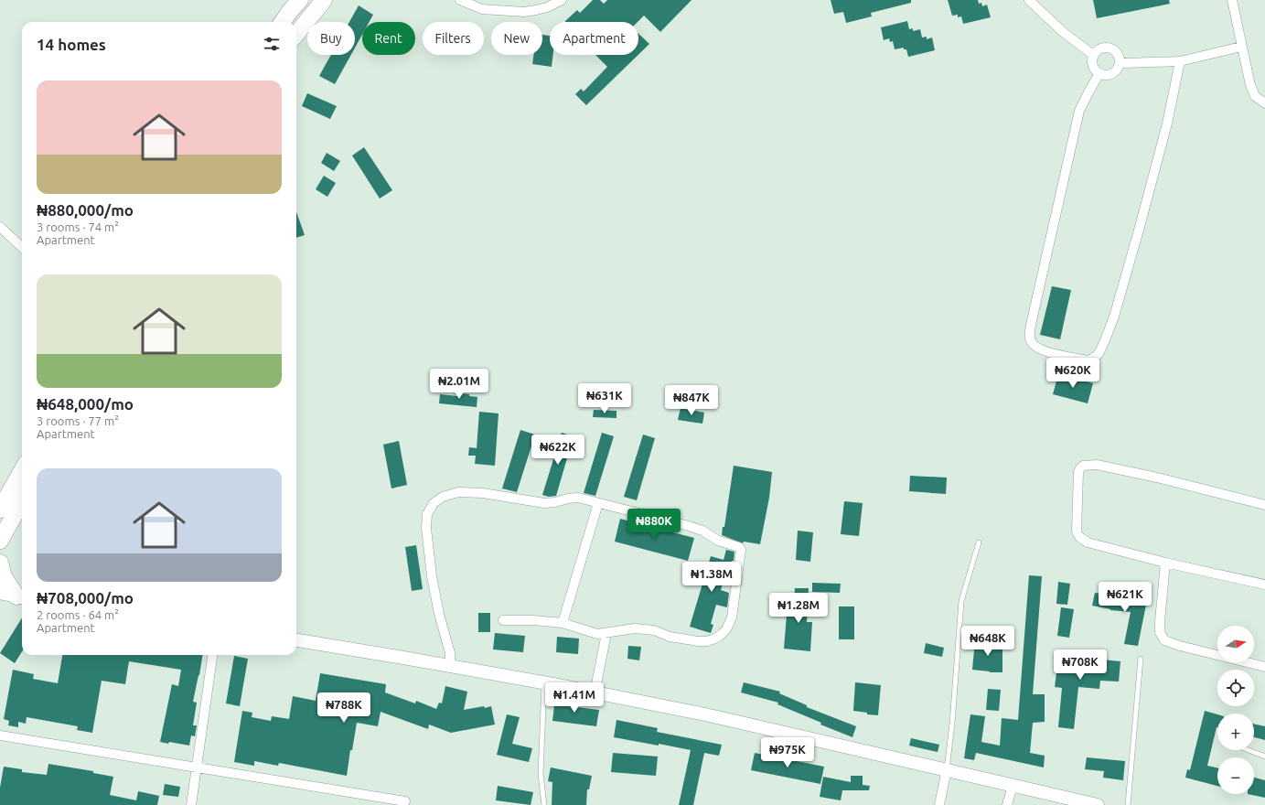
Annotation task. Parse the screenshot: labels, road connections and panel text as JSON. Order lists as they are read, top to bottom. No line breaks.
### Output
{"north":"right","page":{"chip":["Buy","Rent","Filters","New","Apartment"],"heading":"14 homes","list":[{"name":"₦880,000/mo","note":"3 rooms · 74 m² · Apartment"},{"name":"₦648,000/mo","note":"3 rooms · 77 m² · Apartment"},{"name":"₦708,000/mo","note":"2 rooms · 64 m² · Apartment"}],"price":["₦620K","₦2.01M","₦631K","₦847K","₦622K","₦880K","₦1.38M","₦621K","₦1.28M","₦648K","₦708K","₦1.41M","₦788K","₦975K"],"map_buttons":["+","−"]}}
